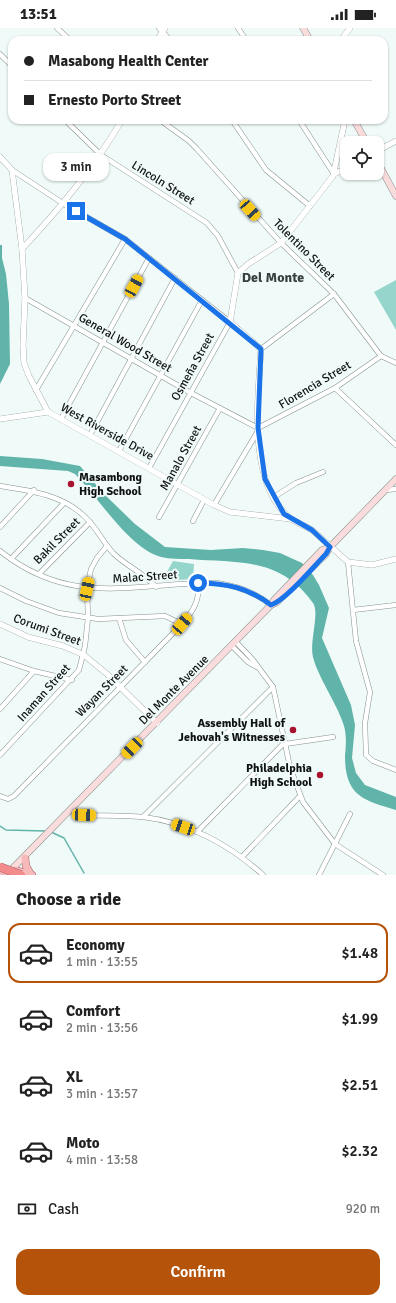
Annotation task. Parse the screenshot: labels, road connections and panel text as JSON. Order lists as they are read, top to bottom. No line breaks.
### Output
{"streets":{"main road":["Del Monte Avenue"],"street":["Lincoln Street","Tolentino Street","General Wood Street","Osmeña Street","Florencia Street","West Riverside Drive","Manalo Street","Bakil Street","Malac Street","Corumi Street","Wayan Street","Inaman Street"]},"crossings":[["Lincoln Street","Osmeña Street"],["Tolentino Street","Florencia Street"],["General Wood Street","Osmeña Street"],["General Wood Street","Florencia Street"],["General Wood Street","West Riverside Drive"],["General Wood Street","Manalo Street"],["Osmeña Street","West Riverside Drive"],["West Riverside Drive","Manalo Street"],["West Riverside Drive","Del Monte Avenue"],["Bakil Street","Malac Street"],["Malac Street","Del Monte Avenue"],["Malac Street","Wayan Street"],["Malac Street","Inaman Street"],["Corumi Street","Del Monte Avenue"],["Corumi Street","Wayan Street"],["Corumi Street","Inaman Street"]],"districts":["Del Monte"],"places":["Masambong High School","Assembly Hall of Jehovah's Witnesses","Philadelphia High School"],"page":{"status":"13:51","banner":["Masabong Health Center","Ernesto Porto Street"],"bubble":"3 min","heading":"Choose a ride","list":[{"name":"Economy","note":"1 min · 13:55","value":"$1.48"},{"name":"Comfort","note":"2 min · 13:56","value":"$1.99"},{"name":"XL","note":"3 min · 13:57","value":"$2.51"},{"name":"Moto","note":"4 min · 13:58","value":"$2.32"}],"pay":["Cash","920 m"],"buttons":"Confirm"}}
